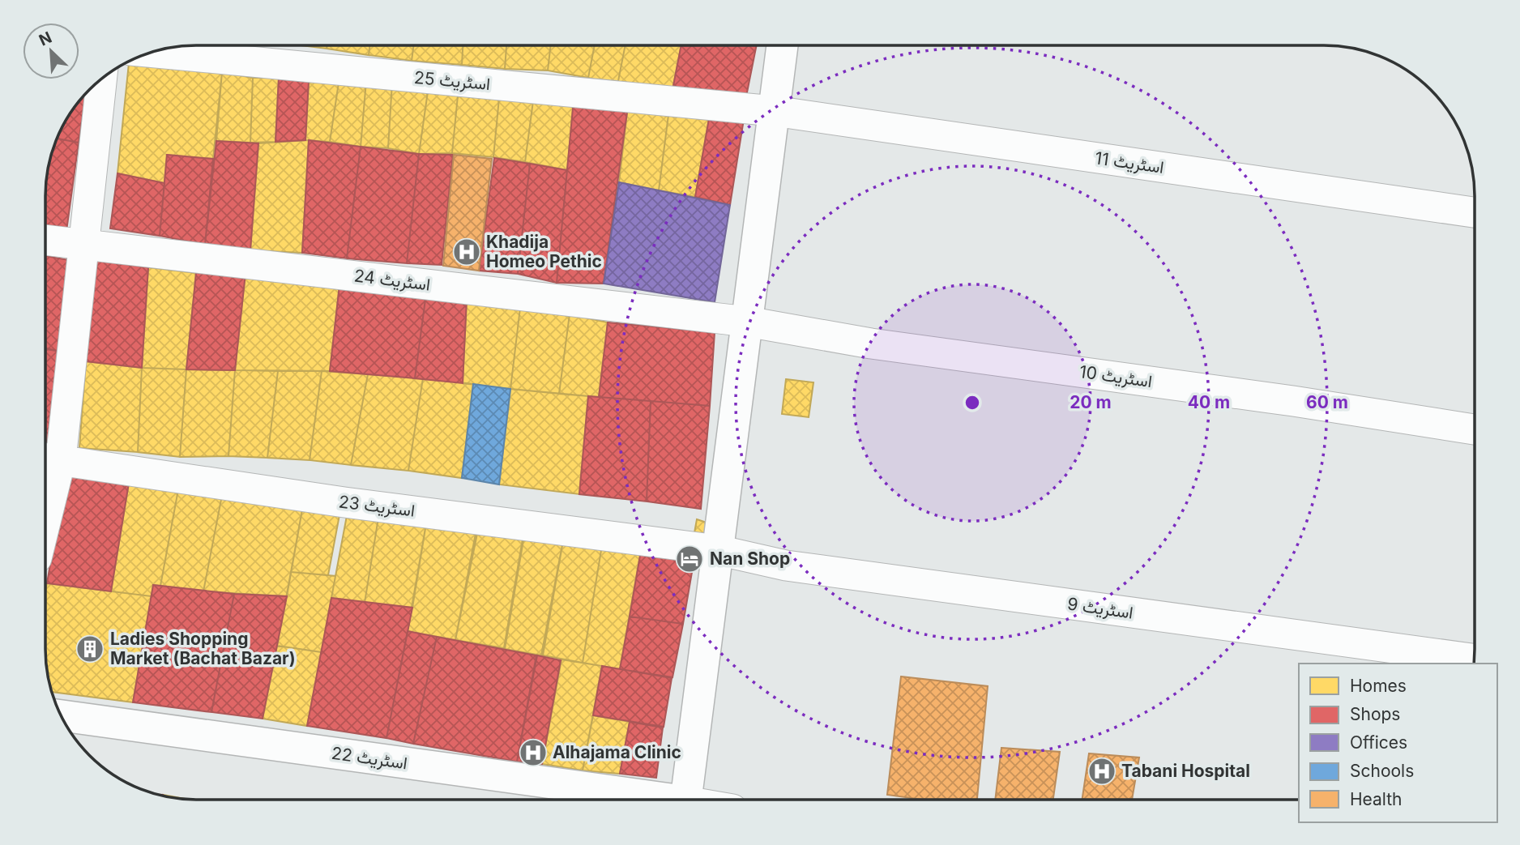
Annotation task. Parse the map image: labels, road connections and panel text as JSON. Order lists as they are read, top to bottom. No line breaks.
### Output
{"streets":{"street":["اسٹریٹ 25","اسٹریٹ 11","اسٹریٹ 24","اسٹریٹ 10","اسٹریٹ 23","اسٹریٹ 9","اسٹریٹ 22"]},"crossings":[["اسٹریٹ 25","اسٹریٹ 11"],["اسٹریٹ 24","اسٹریٹ 10"],["اسٹریٹ 23","اسٹریٹ 9"]],"places":{"hospital":["Khadija Homeo Pethic","Alhajama Clinic","Tabani Hospital"],"hotel":["Nan Shop"],"building":["Ladies Shopping Market (Bachat Bazar)"]},"legend":["Homes","Shops","Offices","Schools","Health"],"north":"top left","rings":["20 m","40 m","60 m"]}
